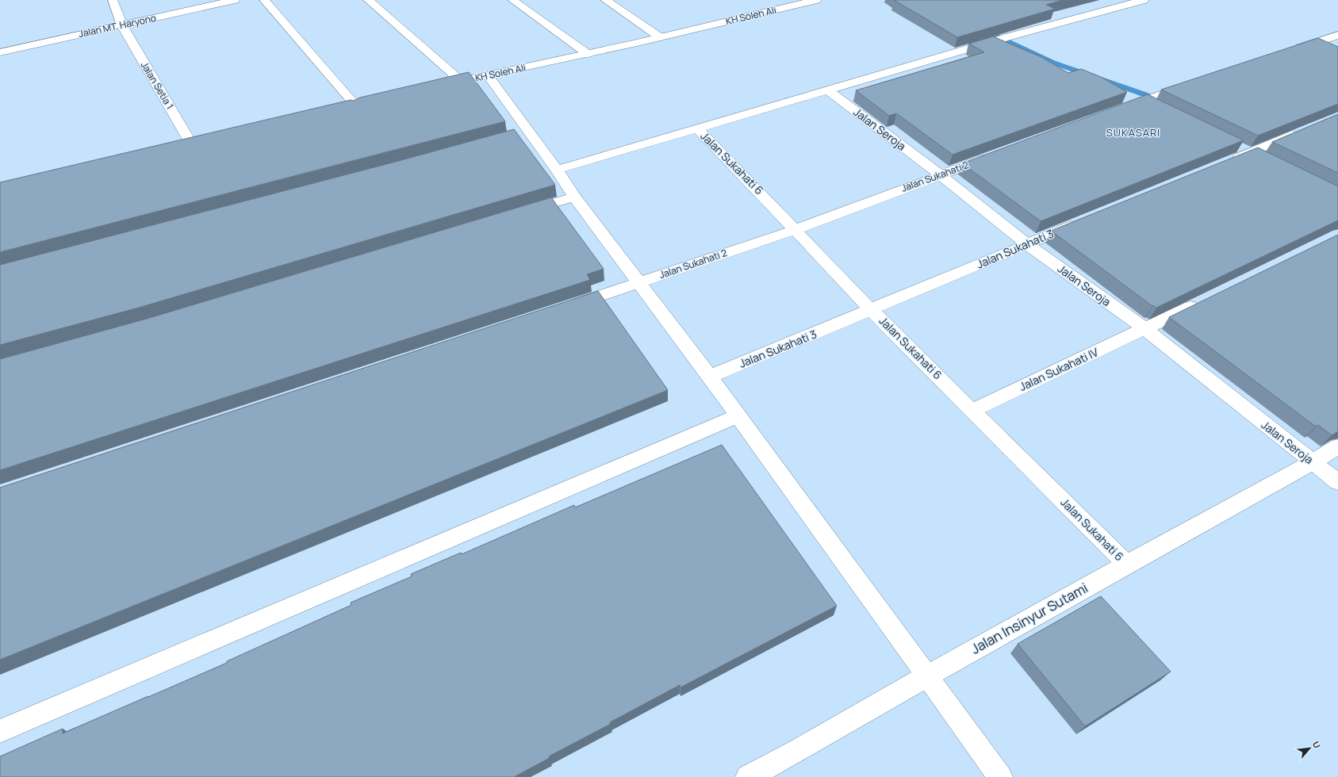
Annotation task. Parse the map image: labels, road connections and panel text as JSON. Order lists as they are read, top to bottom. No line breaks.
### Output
{"streets":{"street":["KH Soleh Ali","Jalan MT. Haryono","Jalan Setia 1","Jalan Seroja","Jalan Sukahati 6","Jalan Sukahati 2","Jalan Sukahati 3","Jalan Sukahati IV","Jalan Insinyur Sutami"]},"crossings":[["Jalan MT. Haryono","Jalan Setia 1"],["Jalan Seroja","Jalan Sukahati 2"],["Jalan Seroja","Jalan Sukahati 3"],["Jalan Seroja","Jalan Sukahati IV"],["Jalan Seroja","Jalan Insinyur Sutami"],["Jalan Sukahati 6","Jalan Sukahati 2"],["Jalan Sukahati 6","Jalan Sukahati 3"],["Jalan Sukahati 6","Jalan Sukahati IV"],["Jalan Sukahati 6","Jalan Insinyur Sutami"]],"districts":["SUKASARI"],"north":"top right"}
